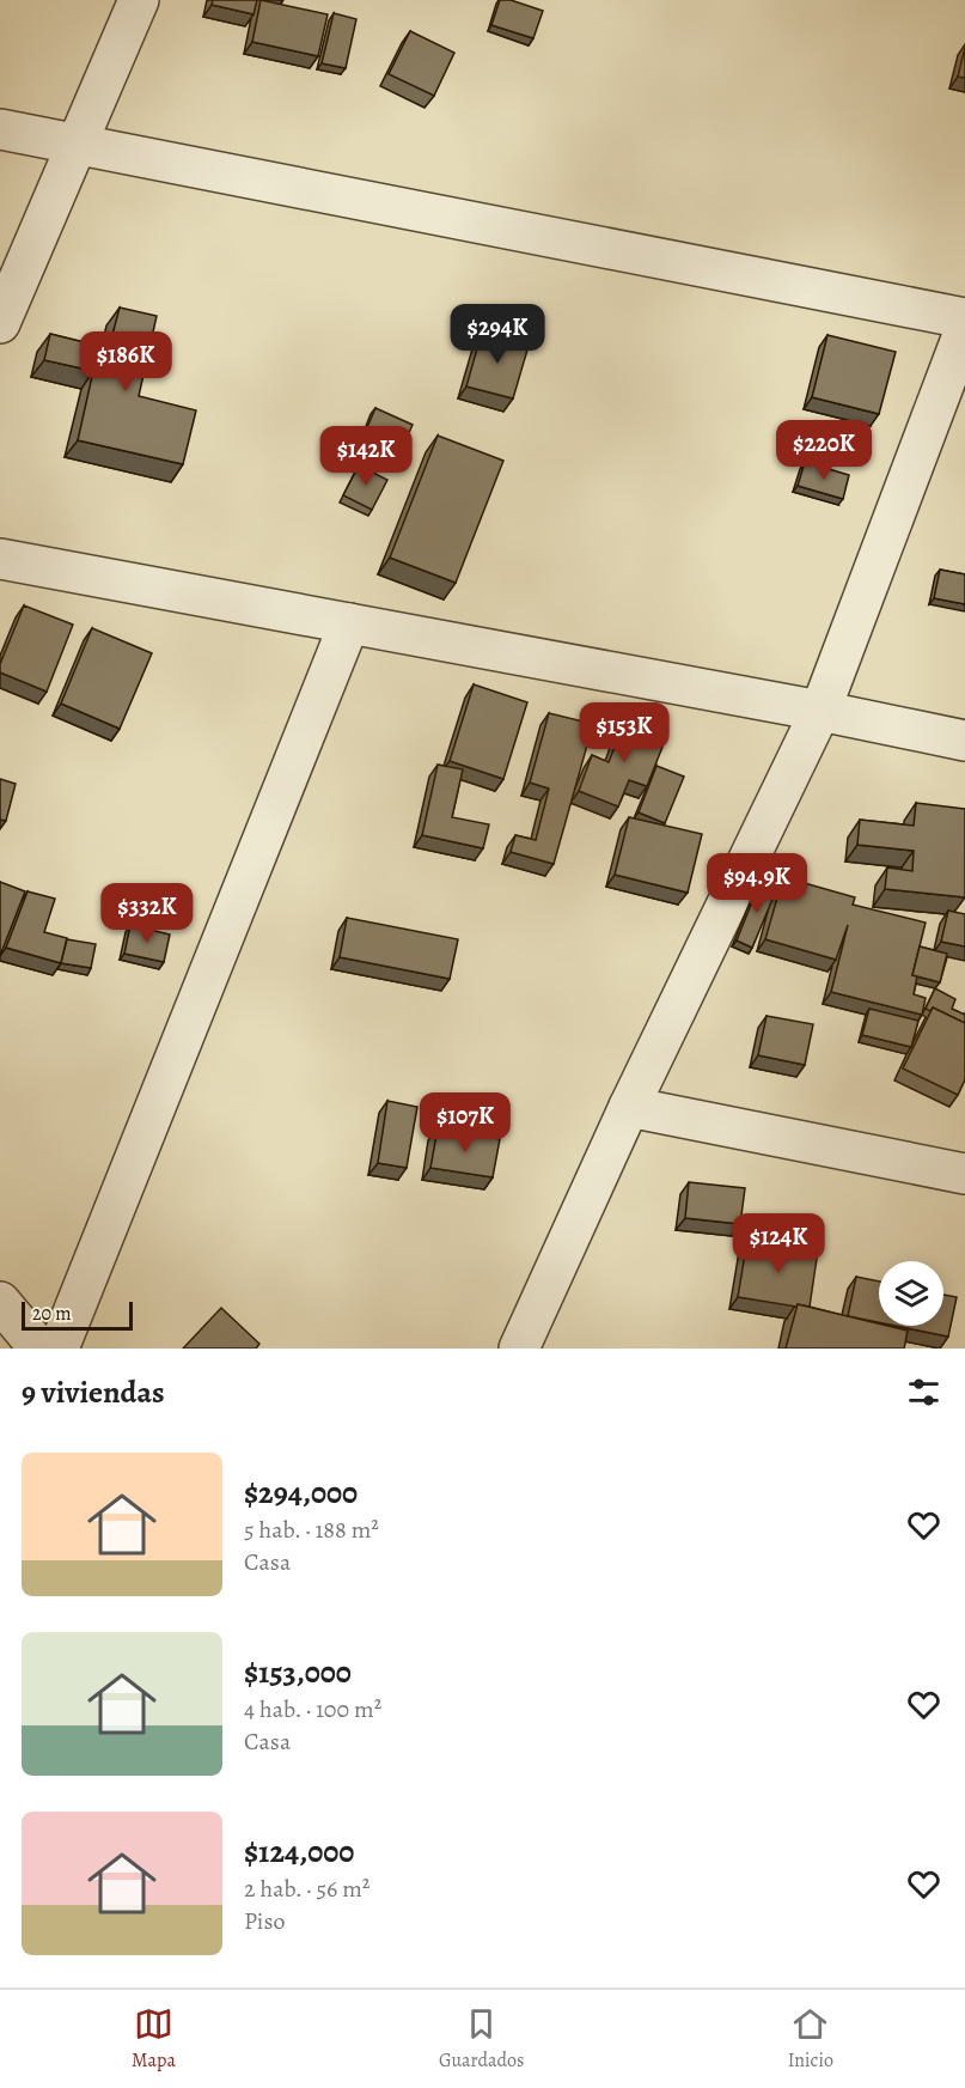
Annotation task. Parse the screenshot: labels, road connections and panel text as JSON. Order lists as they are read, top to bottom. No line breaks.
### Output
{"scale_bar":"20 m","page":{"price":["$294K","$186K","$220K","$142K","$153K","$94.9K","$332K","$107K","$124K"],"scale":"20 m","heading":"9 viviendas","list":[{"name":"$294,000","note":"5 hab. · 188 m² · Casa"},{"name":"$153,000","note":"4 hab. · 100 m² · Casa"},{"name":"$124,000","note":"2 hab. · 56 m² · Piso"}],"tabs":["Mapa","Guardados","Inicio"]}}
